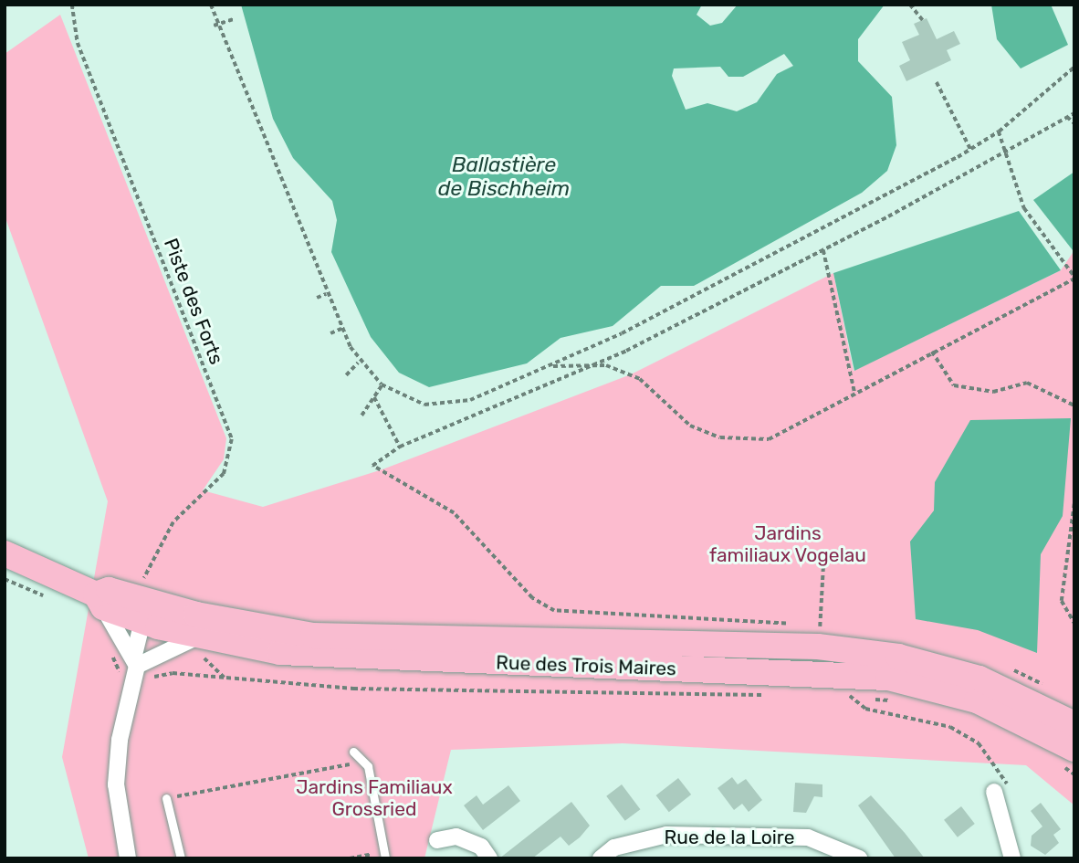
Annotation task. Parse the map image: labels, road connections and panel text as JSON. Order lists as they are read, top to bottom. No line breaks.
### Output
{"streets":{"main road":["Rue des Trois Maires"],"street":["Rue de la Loire"],"path":["Piste des Forts"]},"crossings":[["Piste des Forts","Rue des Trois Maires"]],"water":["Ballastière de Bischheim"],"parks":["Jardins familiaux Vogelau","Jardins Familiaux Grossried"]}
